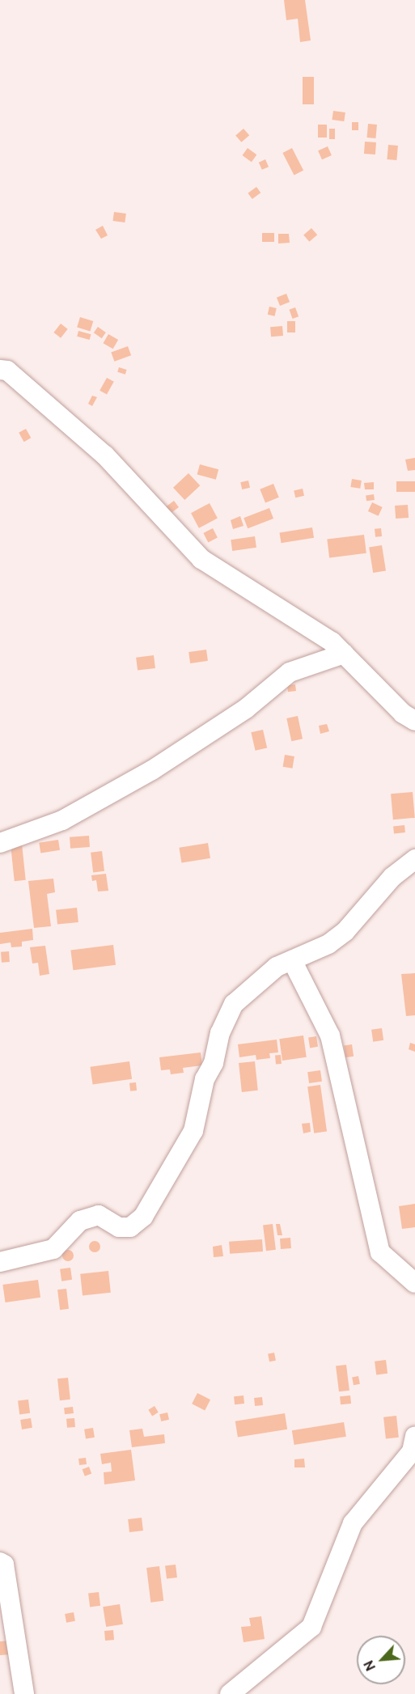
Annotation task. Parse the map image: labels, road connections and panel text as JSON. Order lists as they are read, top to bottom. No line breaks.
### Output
{"north":"bottom left"}
